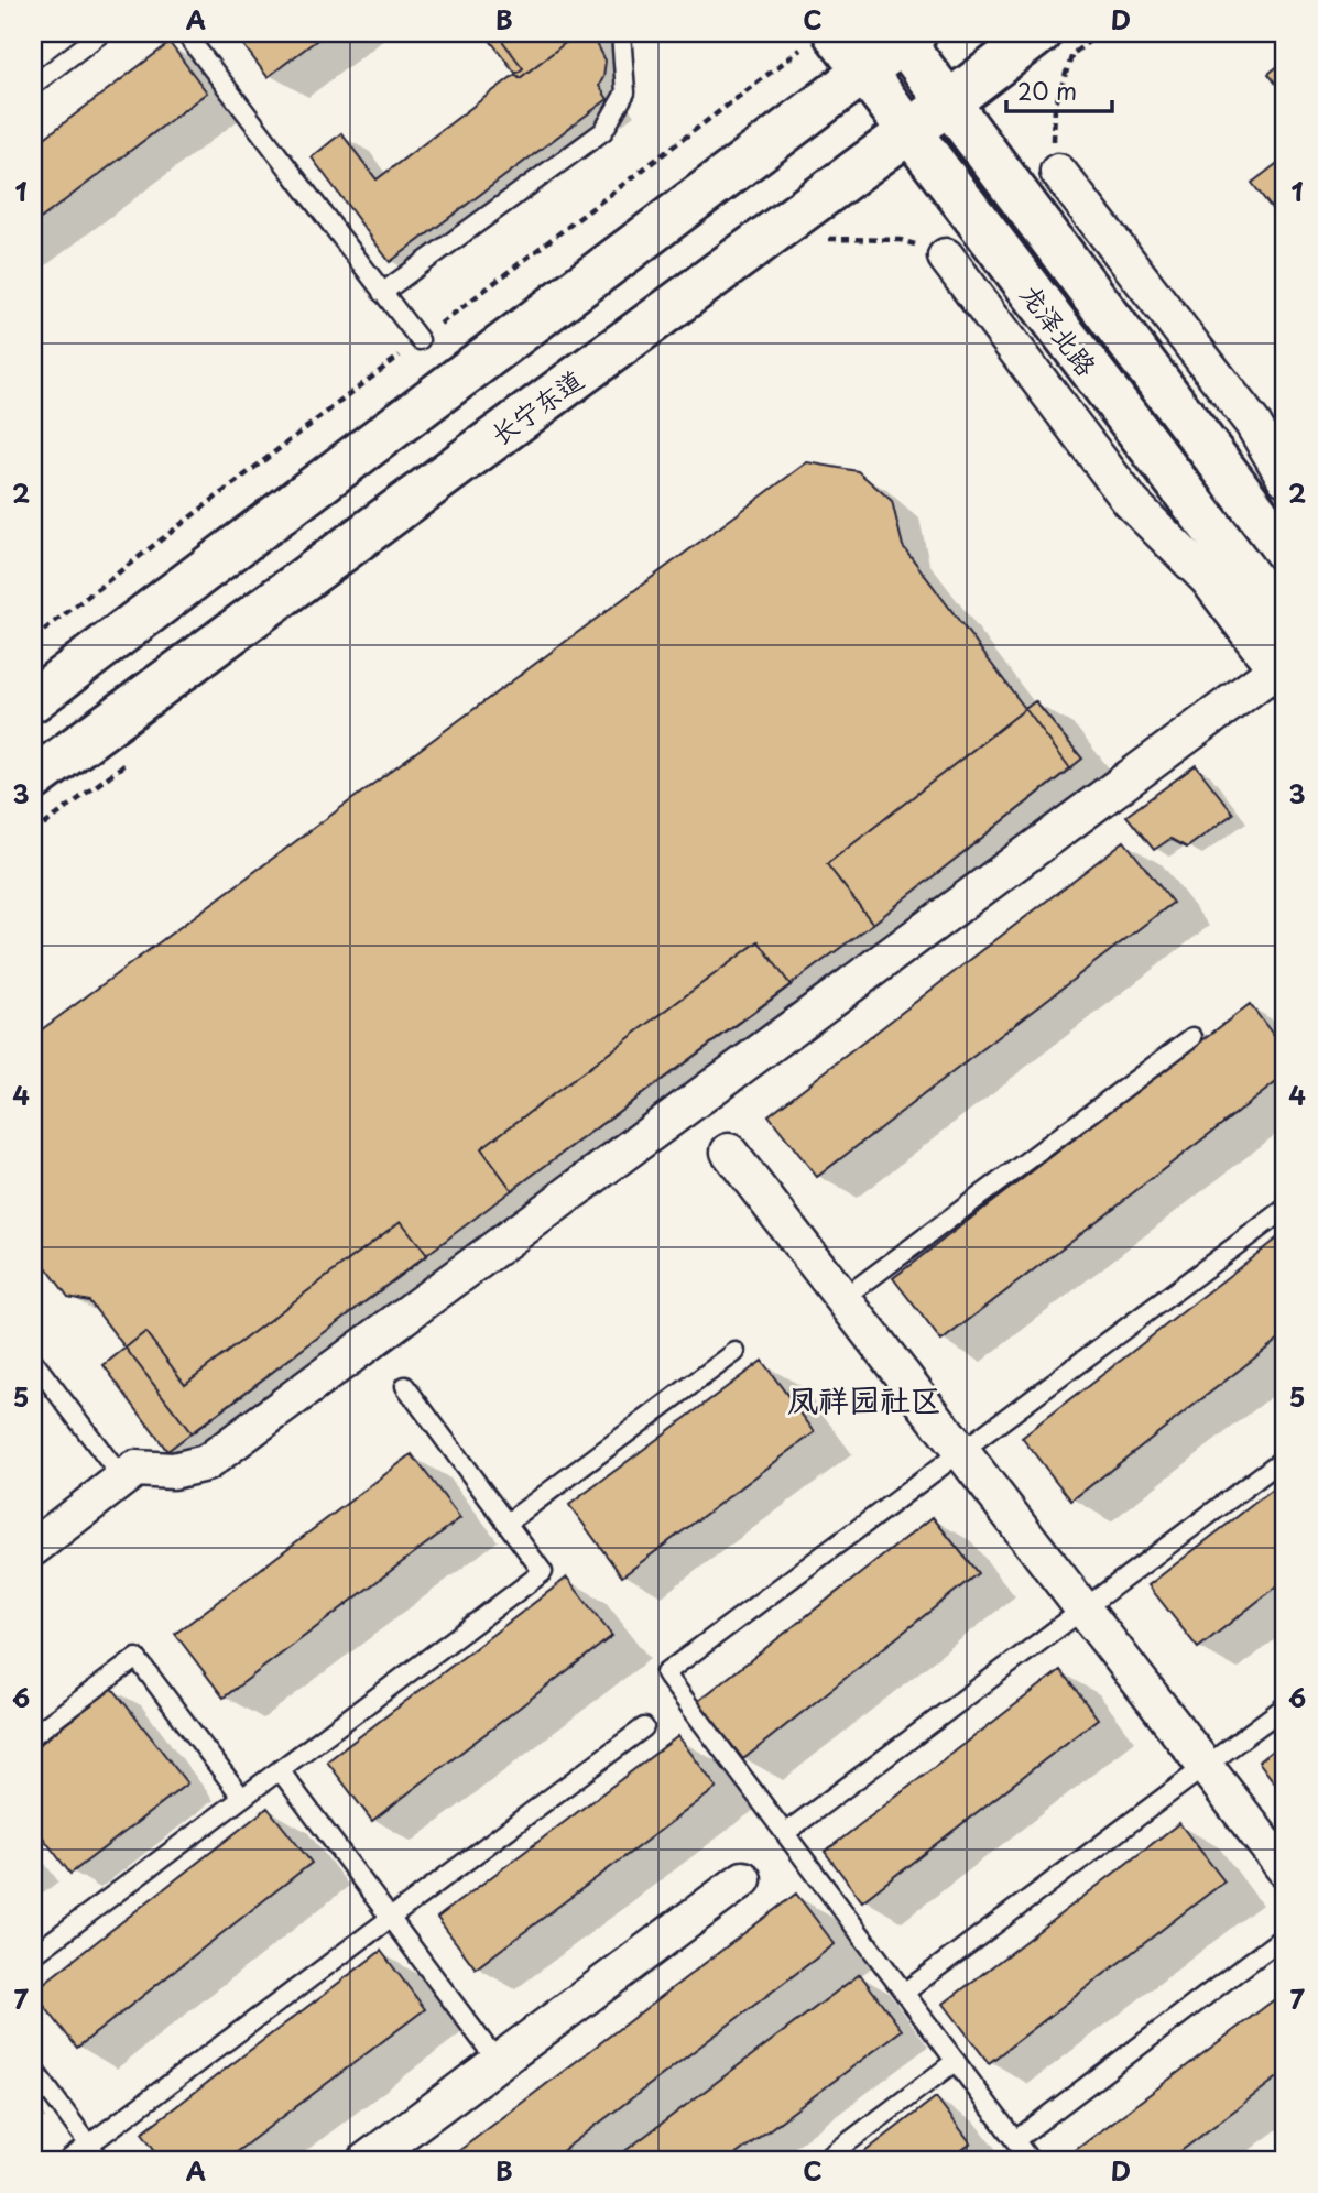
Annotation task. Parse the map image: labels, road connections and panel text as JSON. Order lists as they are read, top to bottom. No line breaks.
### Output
{"streets":{"main road":["龙泽北路","长宁东道"]},"crossings":[["龙泽北路","长宁东道"]],"districts":["凤祥园社区"],"scale_bar":"20 m","grid":{"columns":["A","B","C","D"],"rows":["1","2","3","4","5","6","7"]}}
